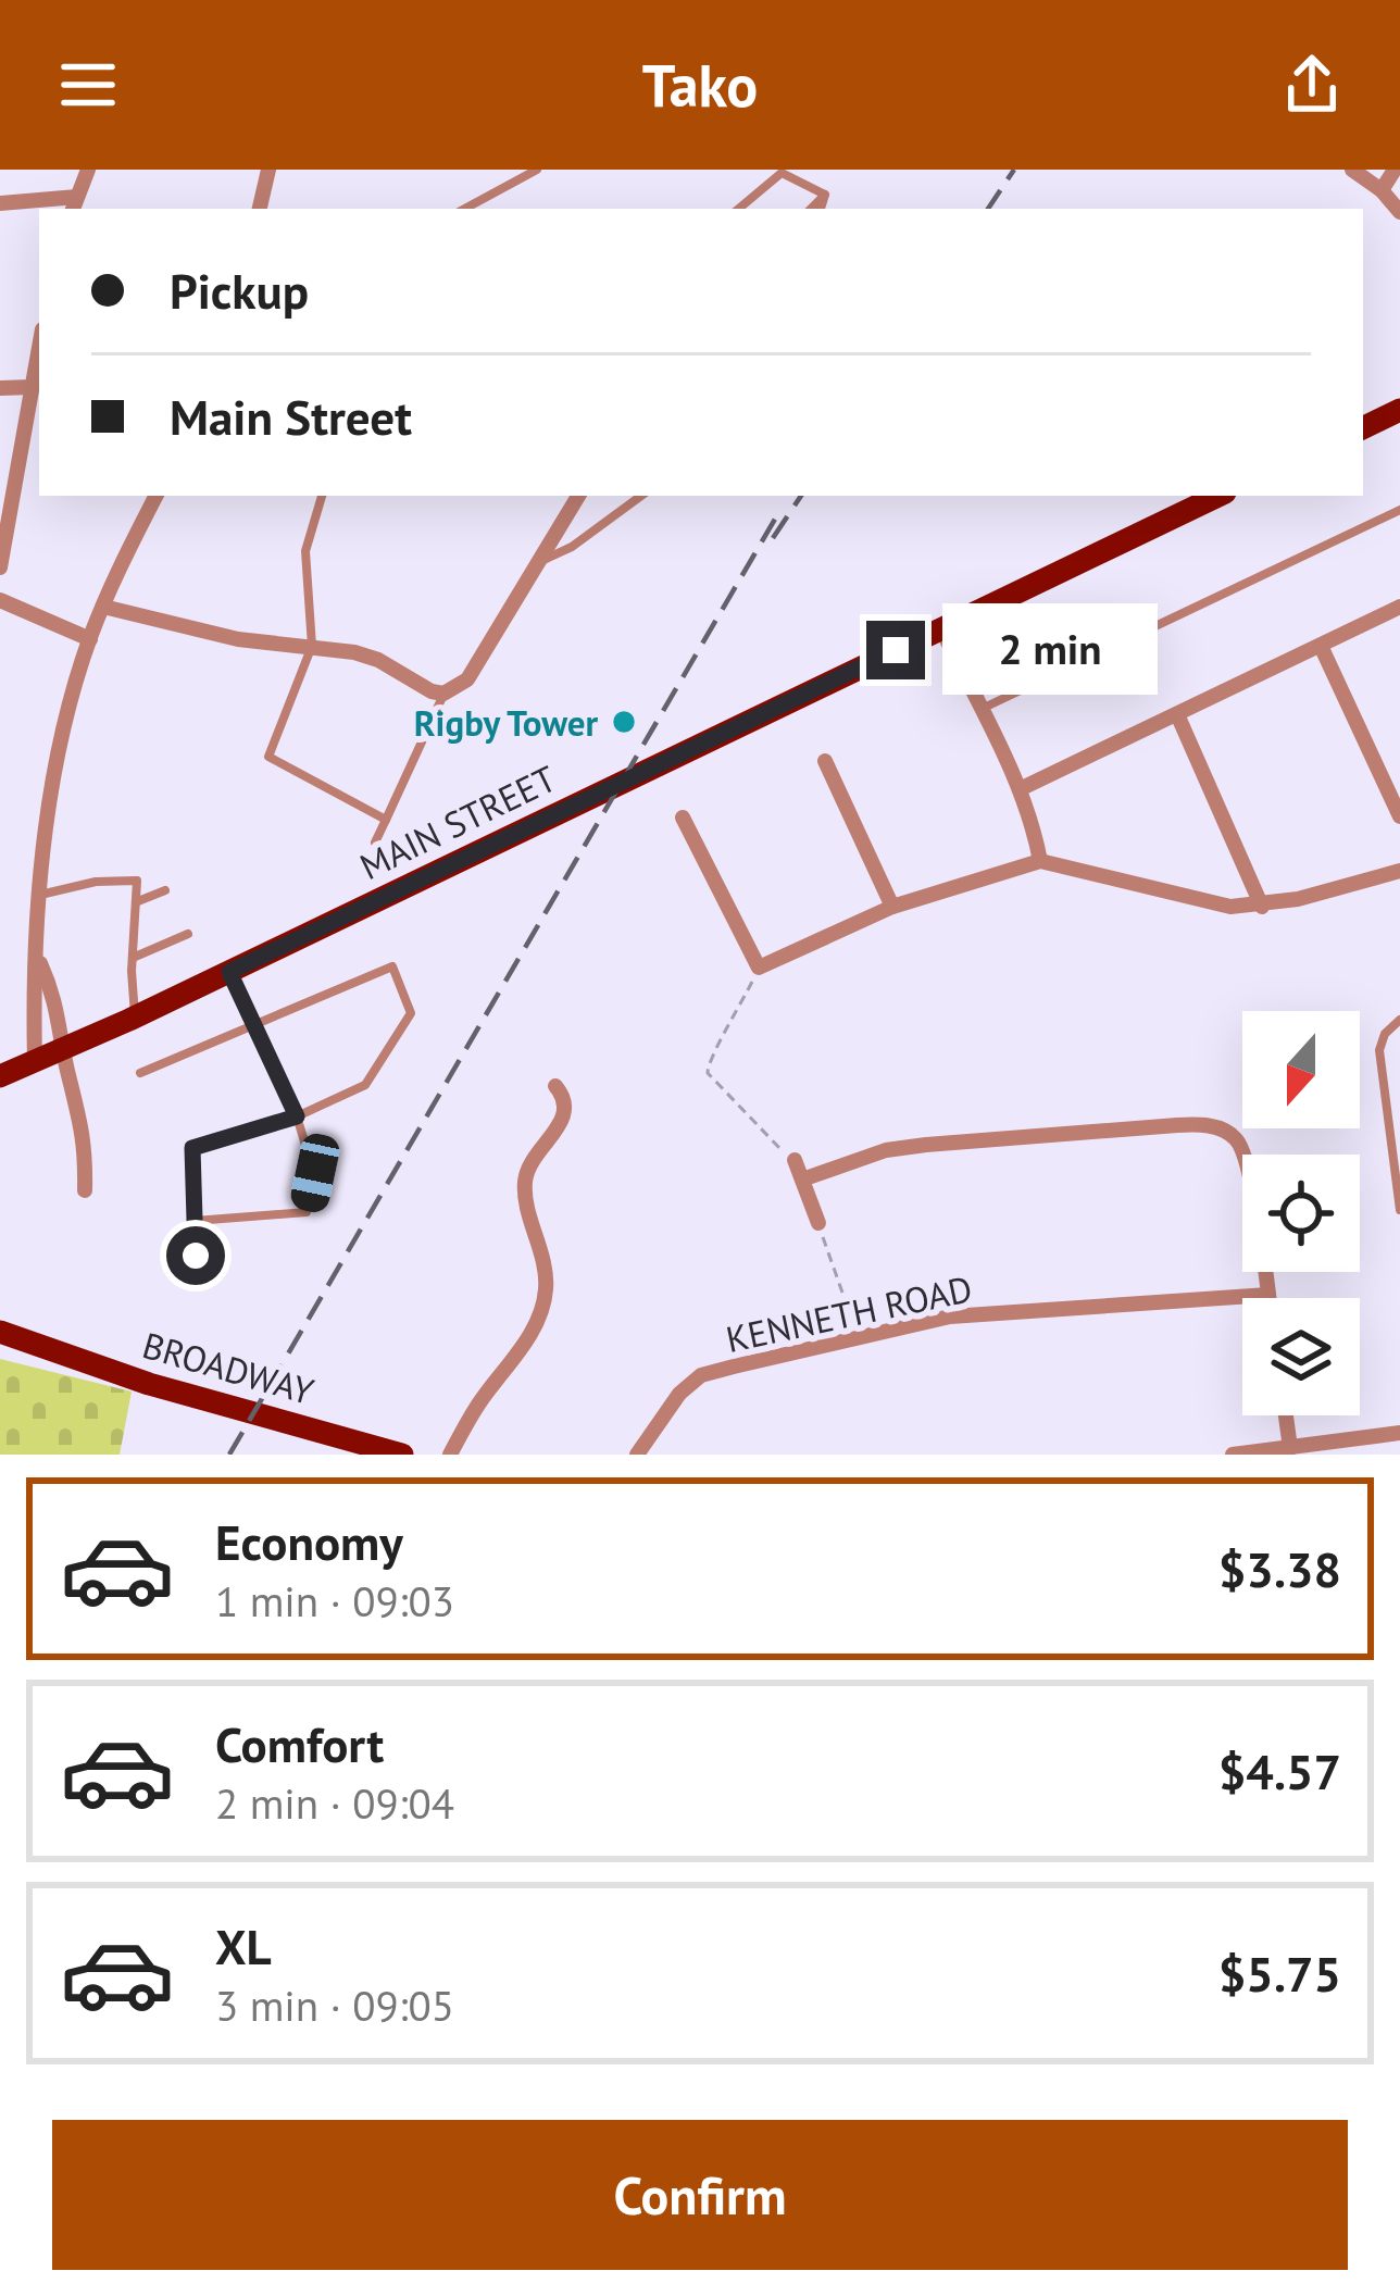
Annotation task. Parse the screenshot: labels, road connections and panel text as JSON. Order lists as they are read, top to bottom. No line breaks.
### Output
{"streets":{"main road":["MAIN STREET","BROADWAY"],"street":["KENNETH ROAD"]},"places":["Rigby Tower"],"north":"bottom","page":{"header":"Tako","banner":["Pickup","Main Street"],"bubble":"2 min","list":[{"name":"Economy","note":"1 min · 09:03","value":"$3.38"},{"name":"Comfort","note":"2 min · 09:04","value":"$4.57"},{"name":"XL","note":"3 min · 09:05","value":"$5.75"}],"buttons":"Confirm"}}
